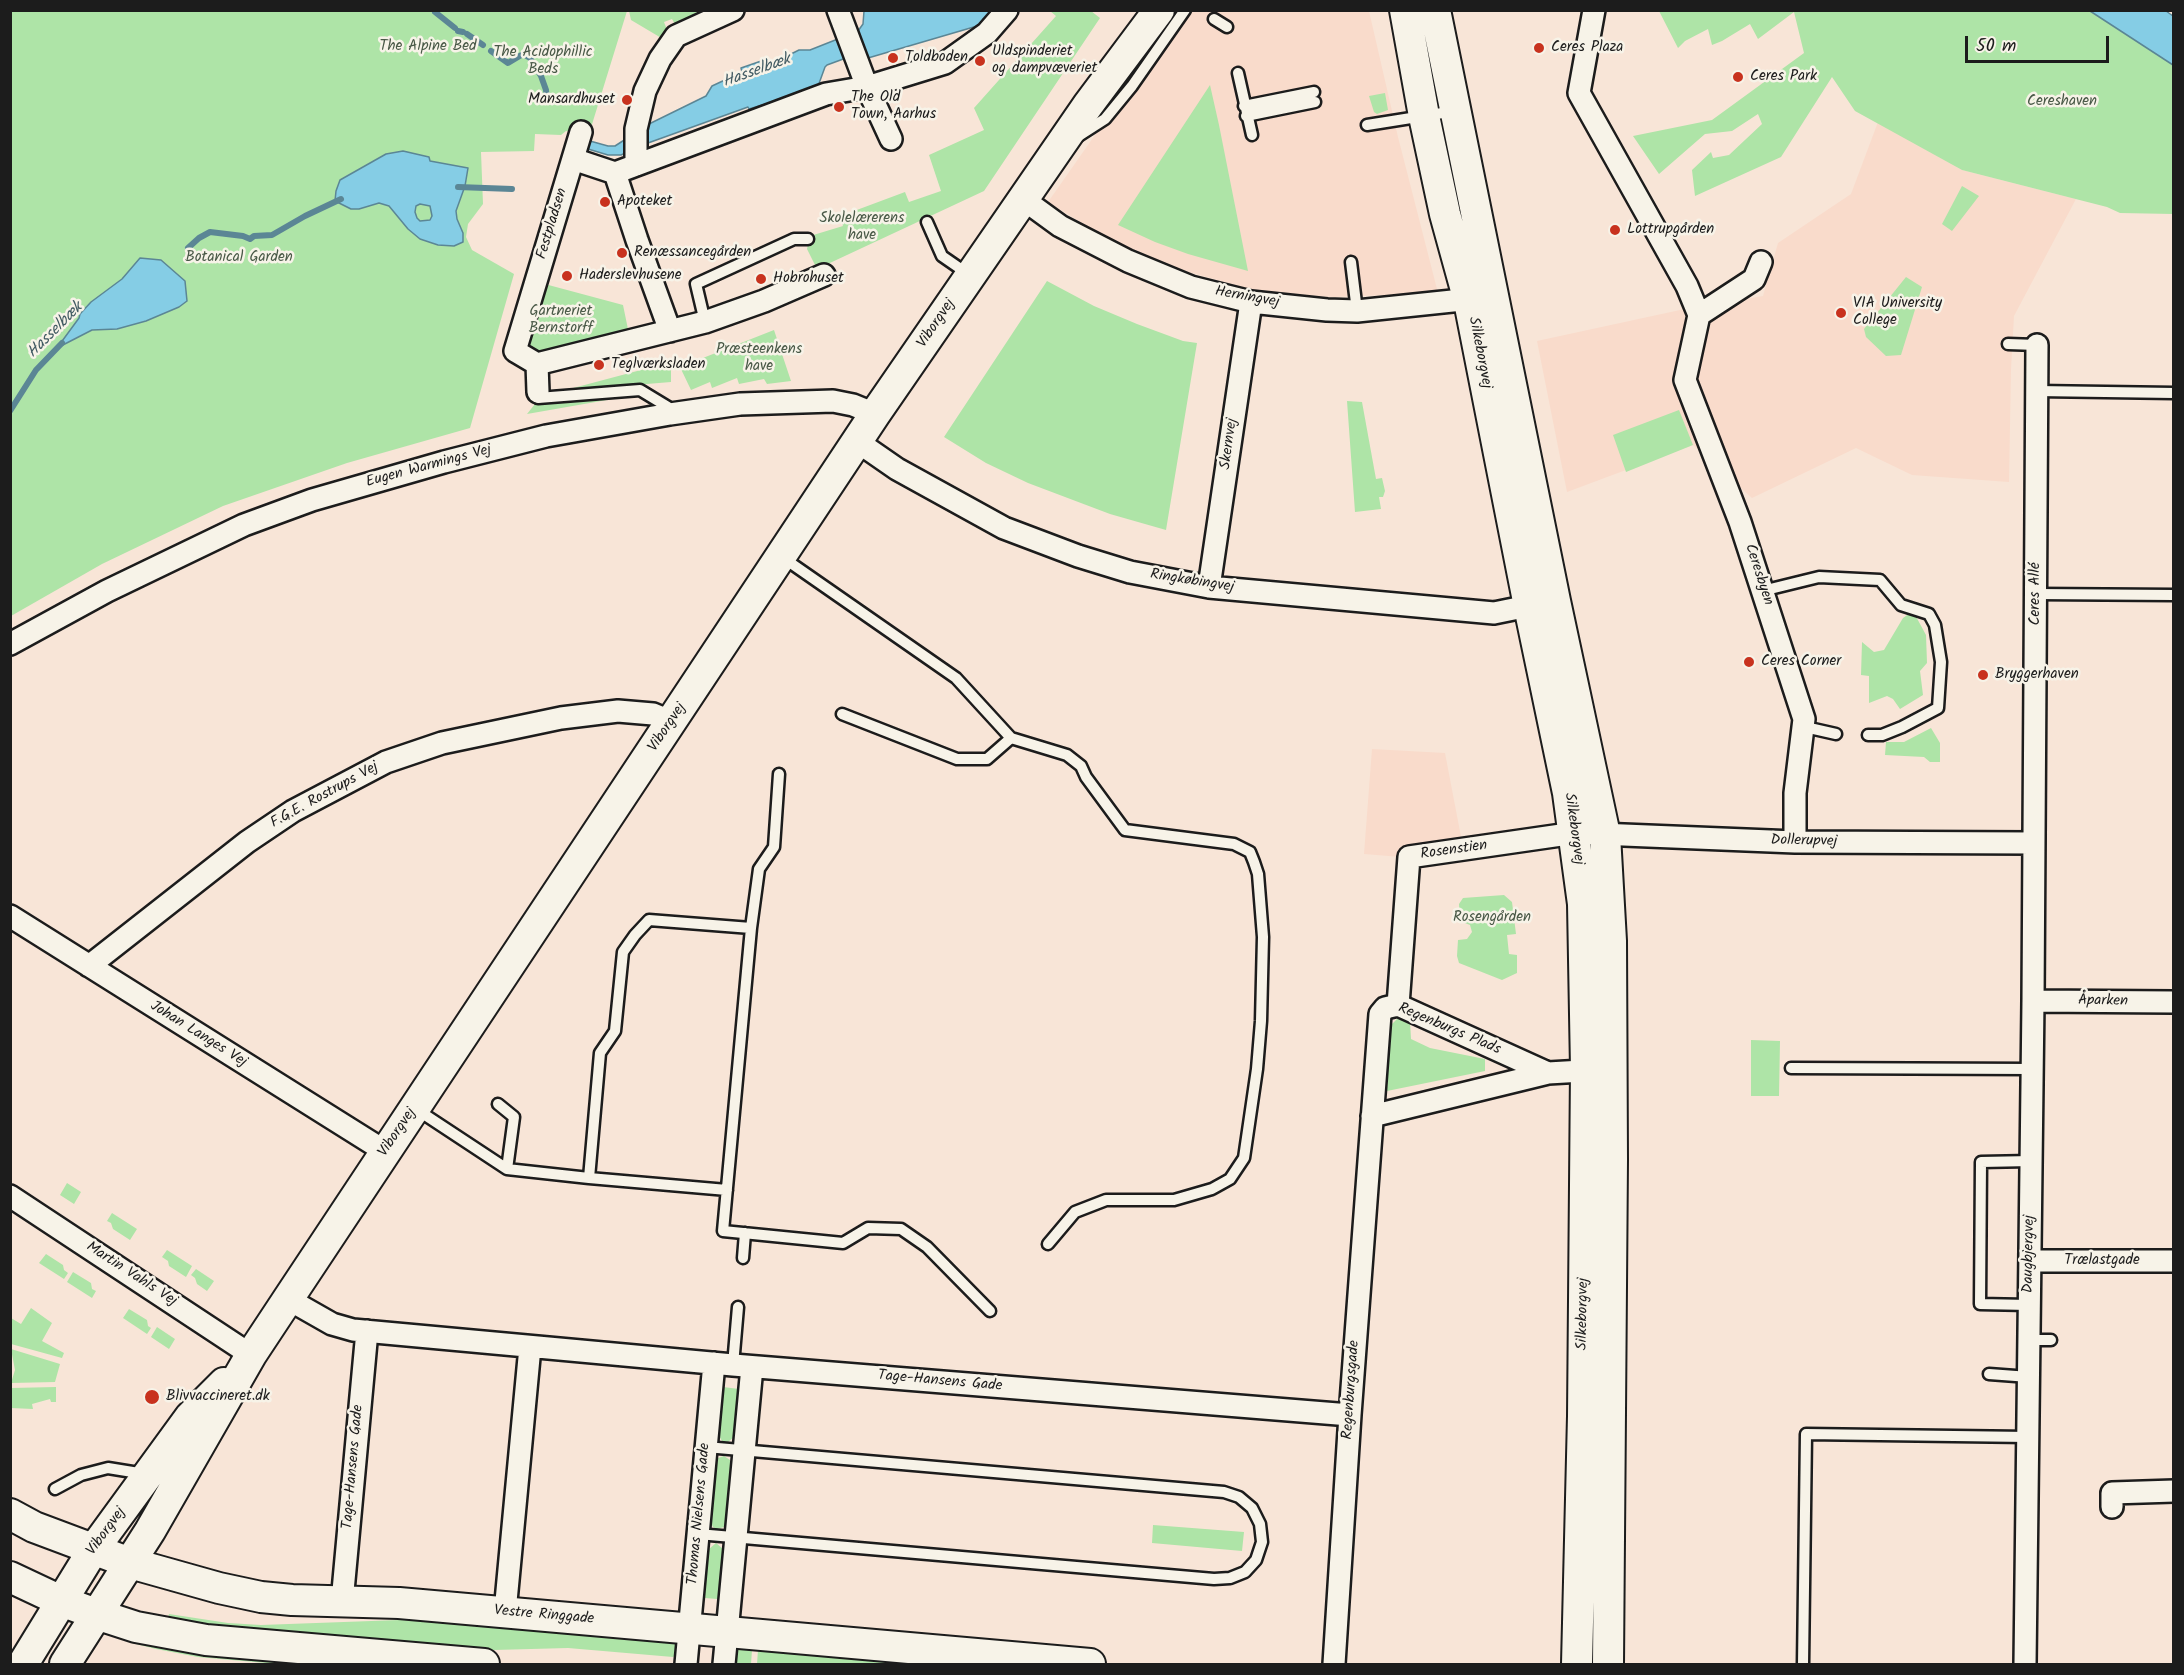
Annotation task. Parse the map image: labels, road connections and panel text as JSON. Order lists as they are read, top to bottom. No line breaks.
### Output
{"streets":{"street":["Festpladsen","Herningvej","Viborgvej","Silkeborgvej","Skernvej","Eugen Warmings Vej","Ceresbyen","Ringkøbingvej","Ceres Allé","F.G.E. Rostrups Vej","Dollerupvej","Rosenstien","Åparken","Regenburgs Plads","Johan Langes Vej","Daugbjergvej","Trælastgade","Martin Vahls Vej","Tage-Hansens Gade","Regenburgsgade","Thomas Nielsens Gade","Vestre Ringgade"]},"crossings":[["Herningvej","Viborgvej"],["Herningvej","Silkeborgvej"],["Herningvej","Skernvej"],["Viborgvej","Eugen Warmings Vej"],["Viborgvej","Ringkøbingvej"],["Viborgvej","F.G.E. Rostrups Vej"],["Viborgvej","Johan Langes Vej"],["Viborgvej","Martin Vahls Vej"],["Viborgvej","Tage-Hansens Gade"],["Viborgvej","Vestre Ringgade"],["Silkeborgvej","Ringkøbingvej"],["Silkeborgvej","Dollerupvej"],["Silkeborgvej","Rosenstien"],["Skernvej","Ringkøbingvej"],["Ceresbyen","Dollerupvej"],["Ceres Allé","Dollerupvej"],["Ceres Allé","Daugbjergvej"],["F.G.E. Rostrups Vej","Johan Langes Vej"],["Dollerupvej","Rosenstien"],["Dollerupvej","Daugbjergvej"],["Rosenstien","Regenburgs Plads"],["Åparken","Daugbjergvej"],["Regenburgs Plads","Regenburgsgade"],["Daugbjergvej","Trælastgade"],["Tage-Hansens Gade","Regenburgsgade"],["Tage-Hansens Gade","Thomas Nielsens Gade"],["Tage-Hansens Gade","Vestre Ringgade"],["Thomas Nielsens Gade","Vestre Ringgade"]],"water":["Hasselbæk"],"parks":["The Alpine Bed","The Acidophillic Beds","Cereshaven","Skolelærerens have","Botanical Garden","Gartneriet Bernstorff","Præsteenkens have","Rosengården"],"places":["Ceres Plaza","Toldboden","Uldspinderiet og dampvæveriet","Ceres Park","Mansardhuset","The Old Town, Aarhus","Apoteket","Lottrupgården","Renæssancegården","Haderslevhusene","Hobrohuset","VIA University College","Teglværksladen","Ceres Corner","Bryggerhaven","Blivvaccineret.dk"],"scale_bar":"50 m"}
